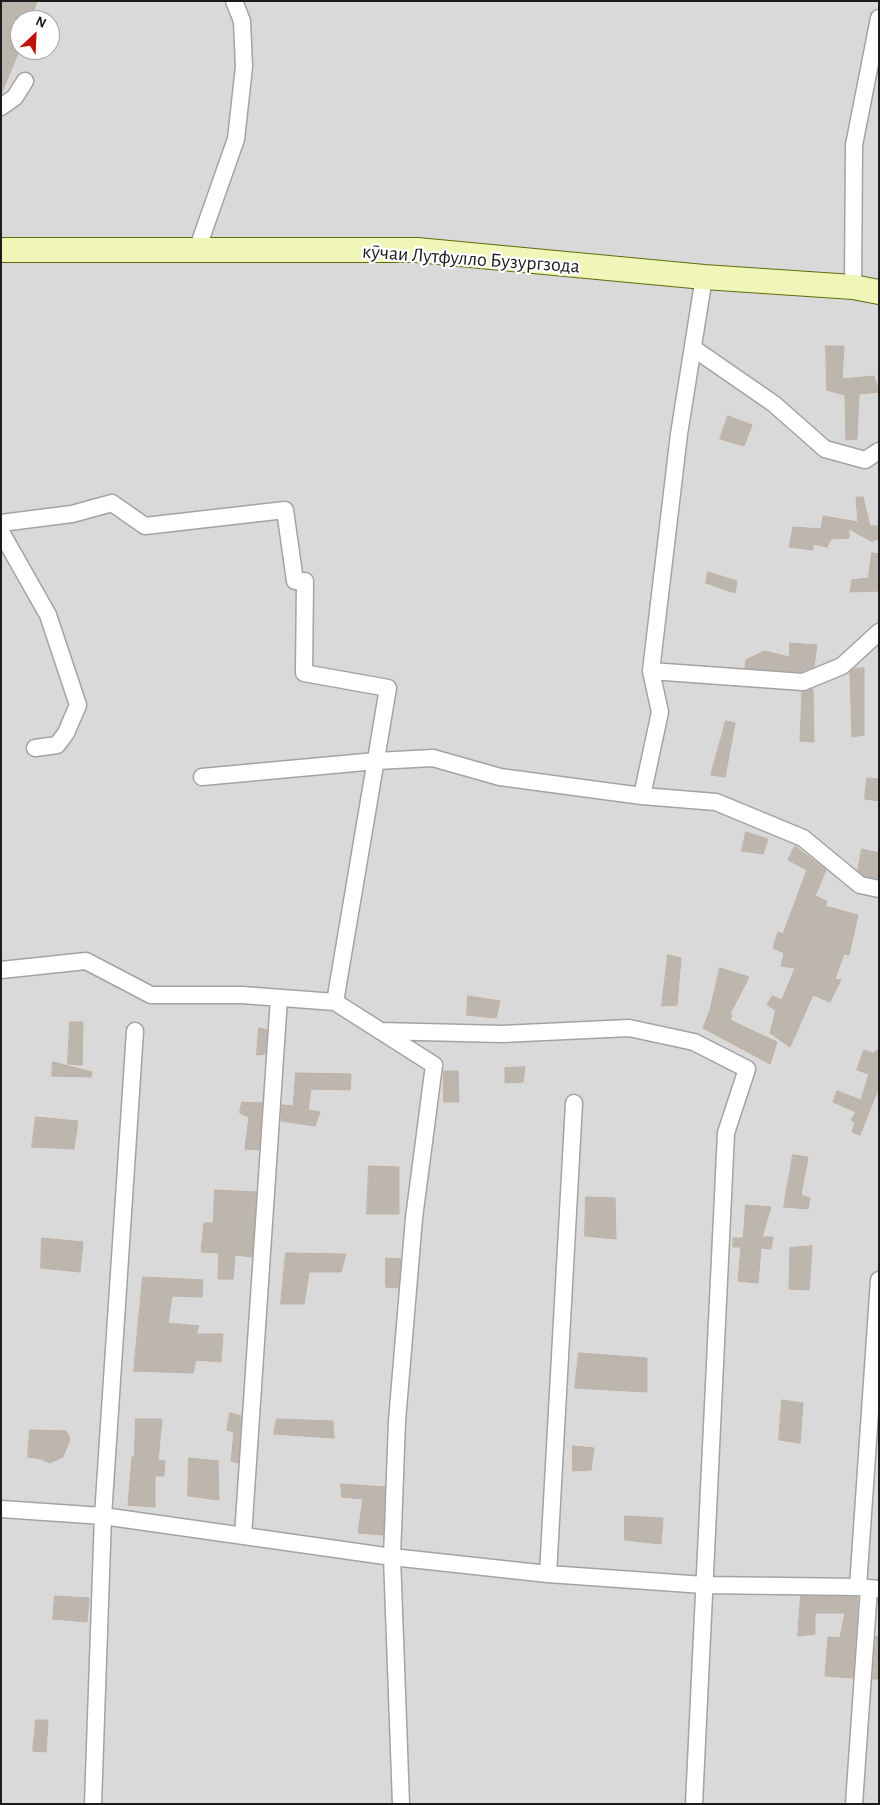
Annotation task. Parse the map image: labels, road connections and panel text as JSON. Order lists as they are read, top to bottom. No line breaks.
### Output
{"streets":{"main road":["кӯчаи Лутфулло Бузургзода"]},"north":"top right"}
